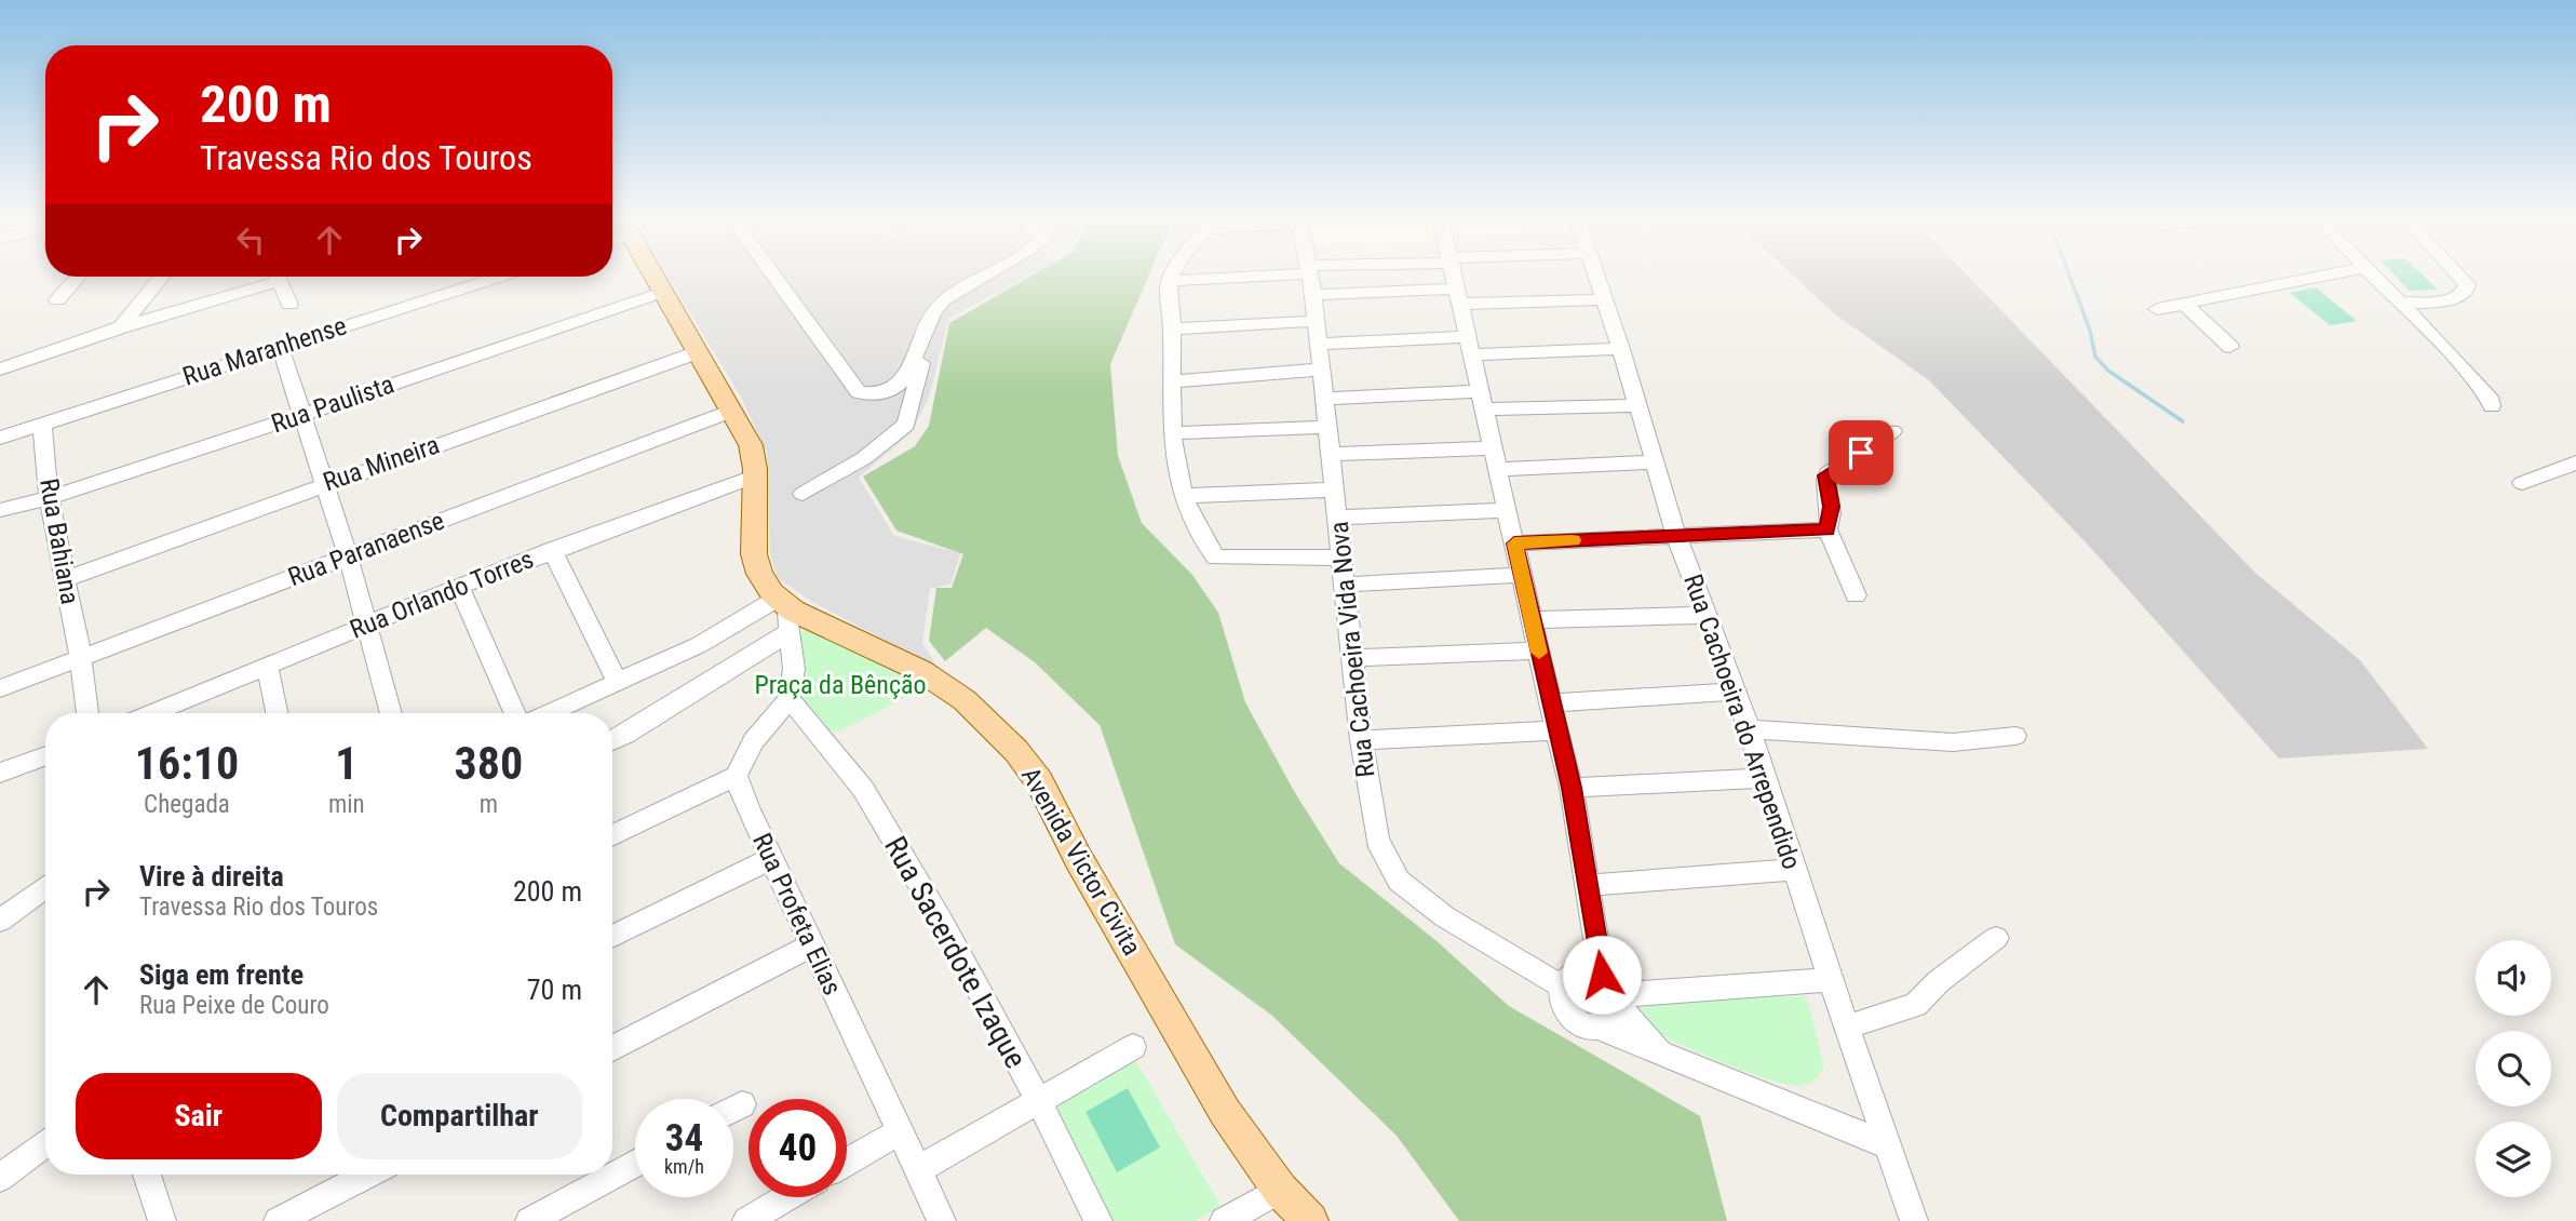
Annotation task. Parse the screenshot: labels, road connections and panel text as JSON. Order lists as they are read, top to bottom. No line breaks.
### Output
{"streets":{"main road":["Avenida Victor Civita"],"street":["Rua Maranhense","Rua Paulista","Rua Mineira","Rua Bahiana","Rua Paranaense","Rua Orlando Torres","Rua Cachoeira Vida Nova","Rua Cachoeira do Arrependido","Rua Profeta Elias","Rua Sacerdote Izaque"]},"crossings":[["Rua Maranhense","Rua Bahiana"],["Rua Paulista","Rua Bahiana"],["Rua Mineira","Rua Bahiana"],["Rua Bahiana","Rua Paranaense"]],"parks":["Praça da Bênção"],"page":{"turn":["200 m","Travessa Rio dos Touros"],"eta":["16:10","Chegada","1","min","380","m"],"list":[{"name":"Vire à direita","note":"Travessa Rio dos Touros","value":"200 m"},{"name":"Siga em frente","note":"Rua Peixe de Couro","value":"70 m"}],"buttons":["Sair","Compartilhar"],"speed":"34 km/h","limit":"40"}}
